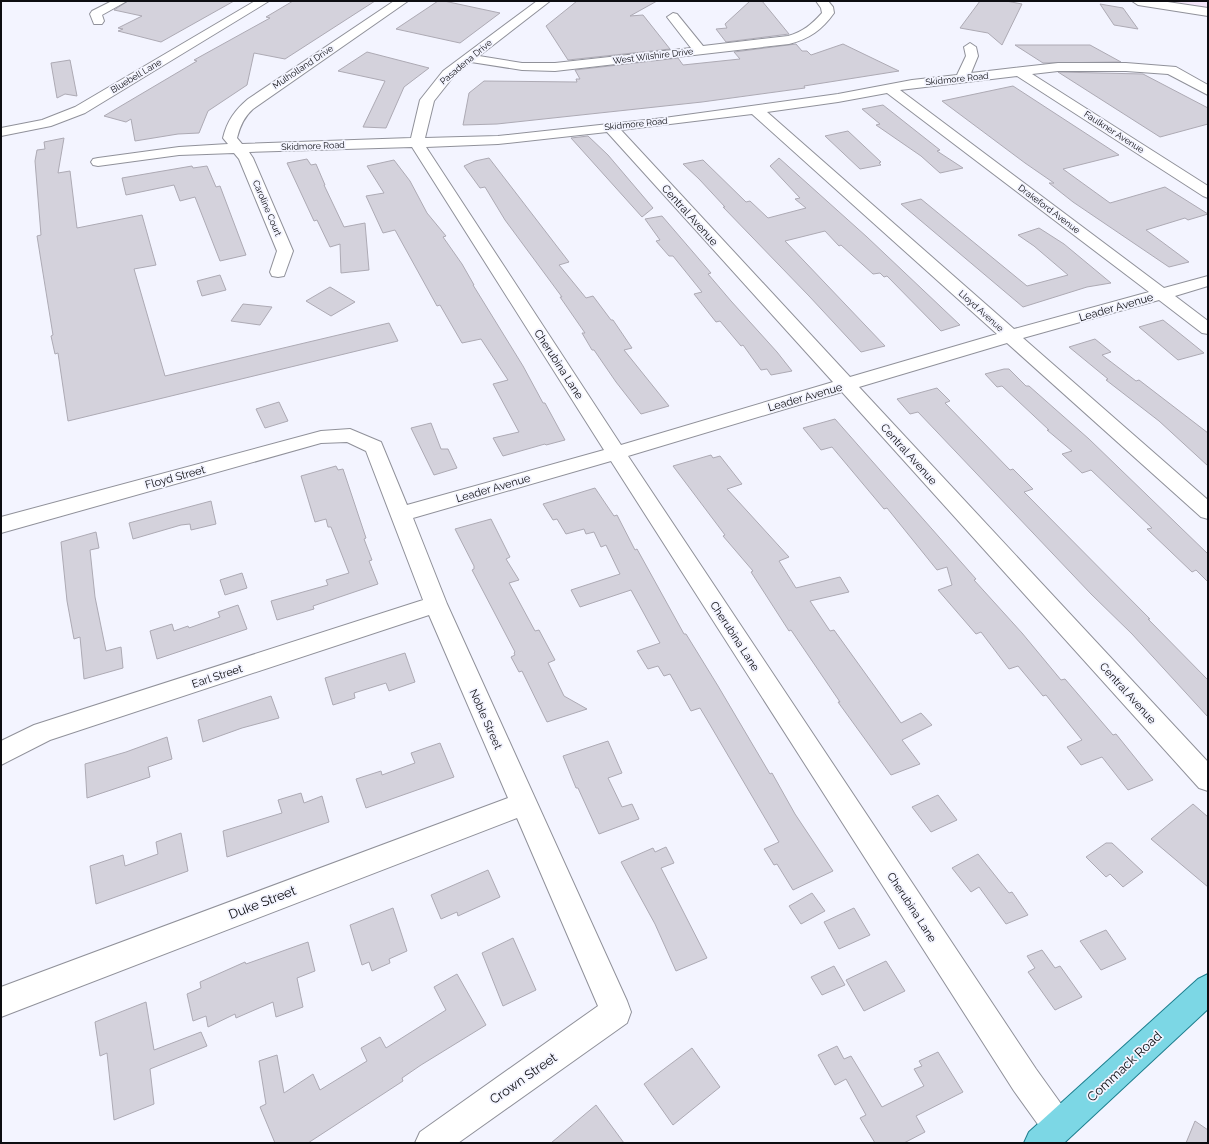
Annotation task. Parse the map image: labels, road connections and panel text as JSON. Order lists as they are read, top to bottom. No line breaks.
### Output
{"streets":{"main road":["Commack Road"],"street":["West Wilshire Drive","Pasadena Drive","Mulholland Drive","Bluebell Lane","Skidmore Road","Faulkner Avenue","Caroline Court","Drakeford Avenue","Central Avenue","Leader Avenue","Lloyd Avenue","Cherubina Lane","Floyd Street","Earl Street","Noble Street","Duke Street","Crown Street"]},"crossings":[["West Wilshire Drive","Pasadena Drive"],["Pasadena Drive","Skidmore Road"],["Pasadena Drive","Cherubina Lane"],["Mulholland Drive","Skidmore Road"],["Mulholland Drive","Caroline Court"],["Skidmore Road","Faulkner Avenue"],["Skidmore Road","Caroline Court"],["Skidmore Road","Drakeford Avenue"],["Skidmore Road","Central Avenue"],["Skidmore Road","Lloyd Avenue"],["Skidmore Road","Cherubina Lane"],["Drakeford Avenue","Leader Avenue"],["Central Avenue","Leader Avenue"],["Leader Avenue","Lloyd Avenue"],["Leader Avenue","Cherubina Lane"],["Leader Avenue","Noble Street"],["Cherubina Lane","Commack Road"],["Floyd Street","Noble Street"],["Earl Street","Noble Street"],["Noble Street","Duke Street"],["Noble Street","Crown Street"]]}
